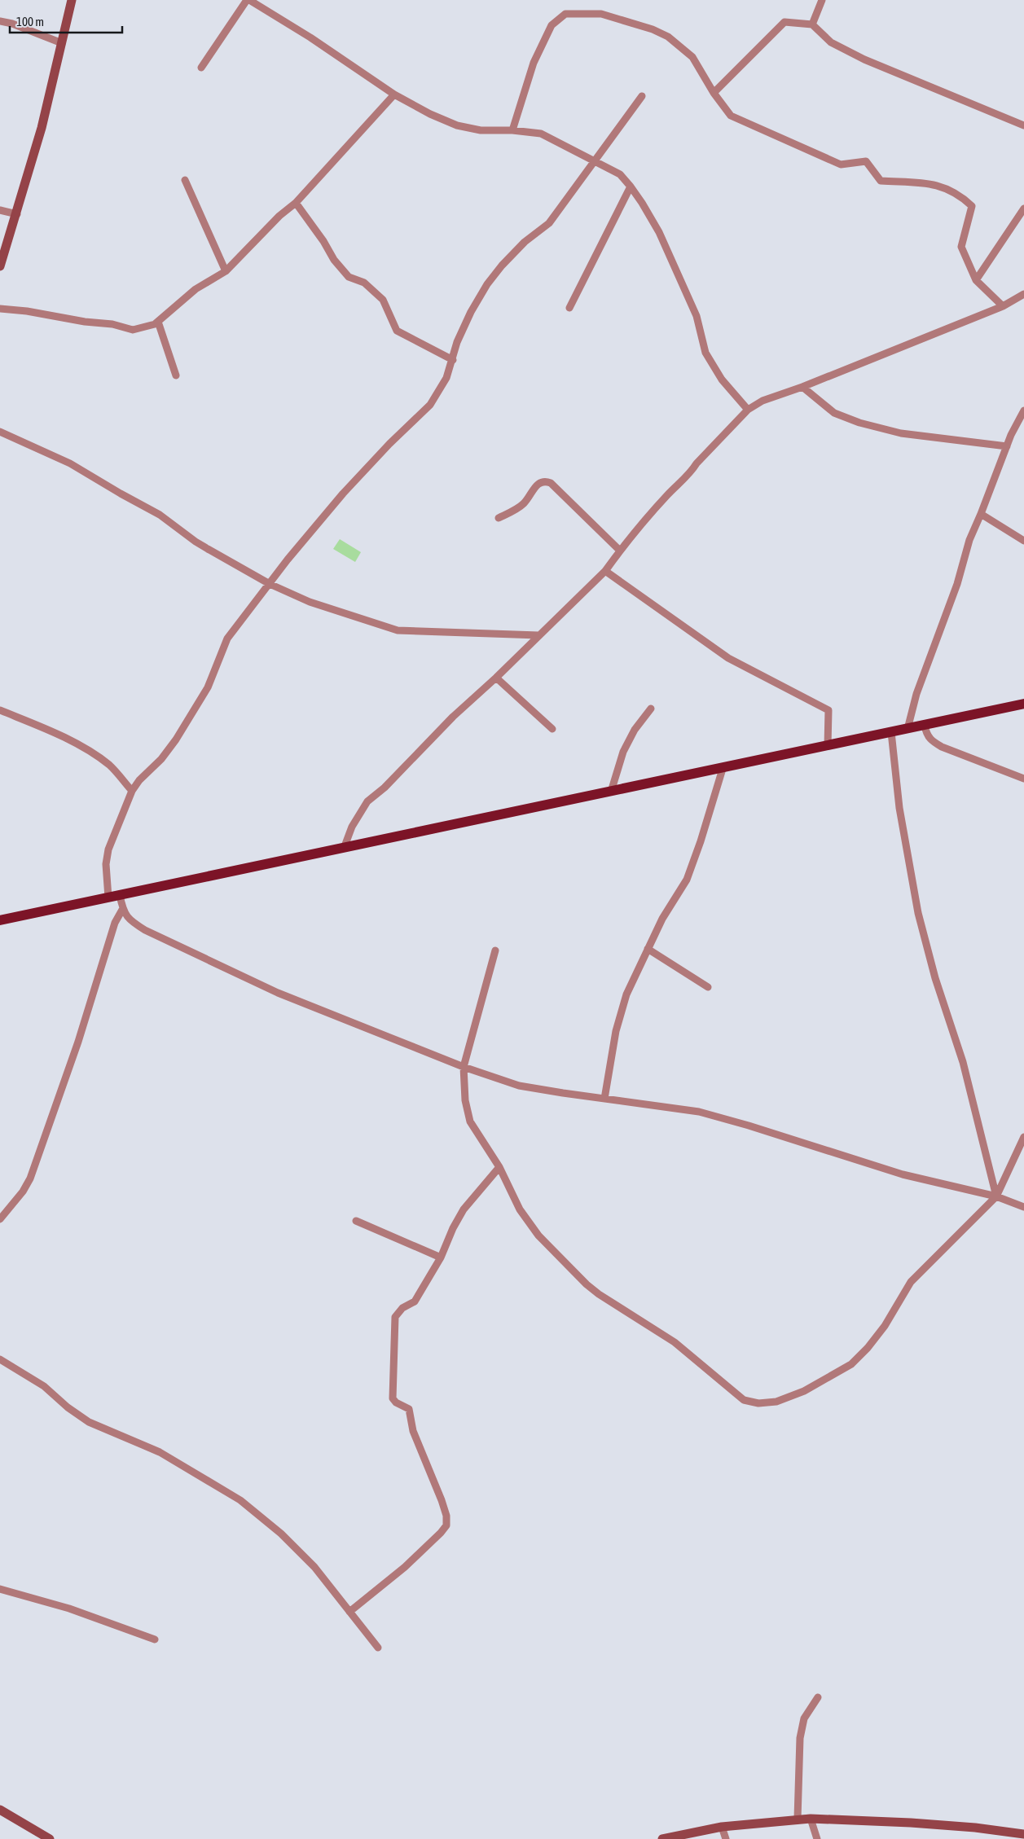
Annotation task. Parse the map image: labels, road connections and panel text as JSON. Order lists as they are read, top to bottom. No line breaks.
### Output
{"scale_bar":"100 m"}
